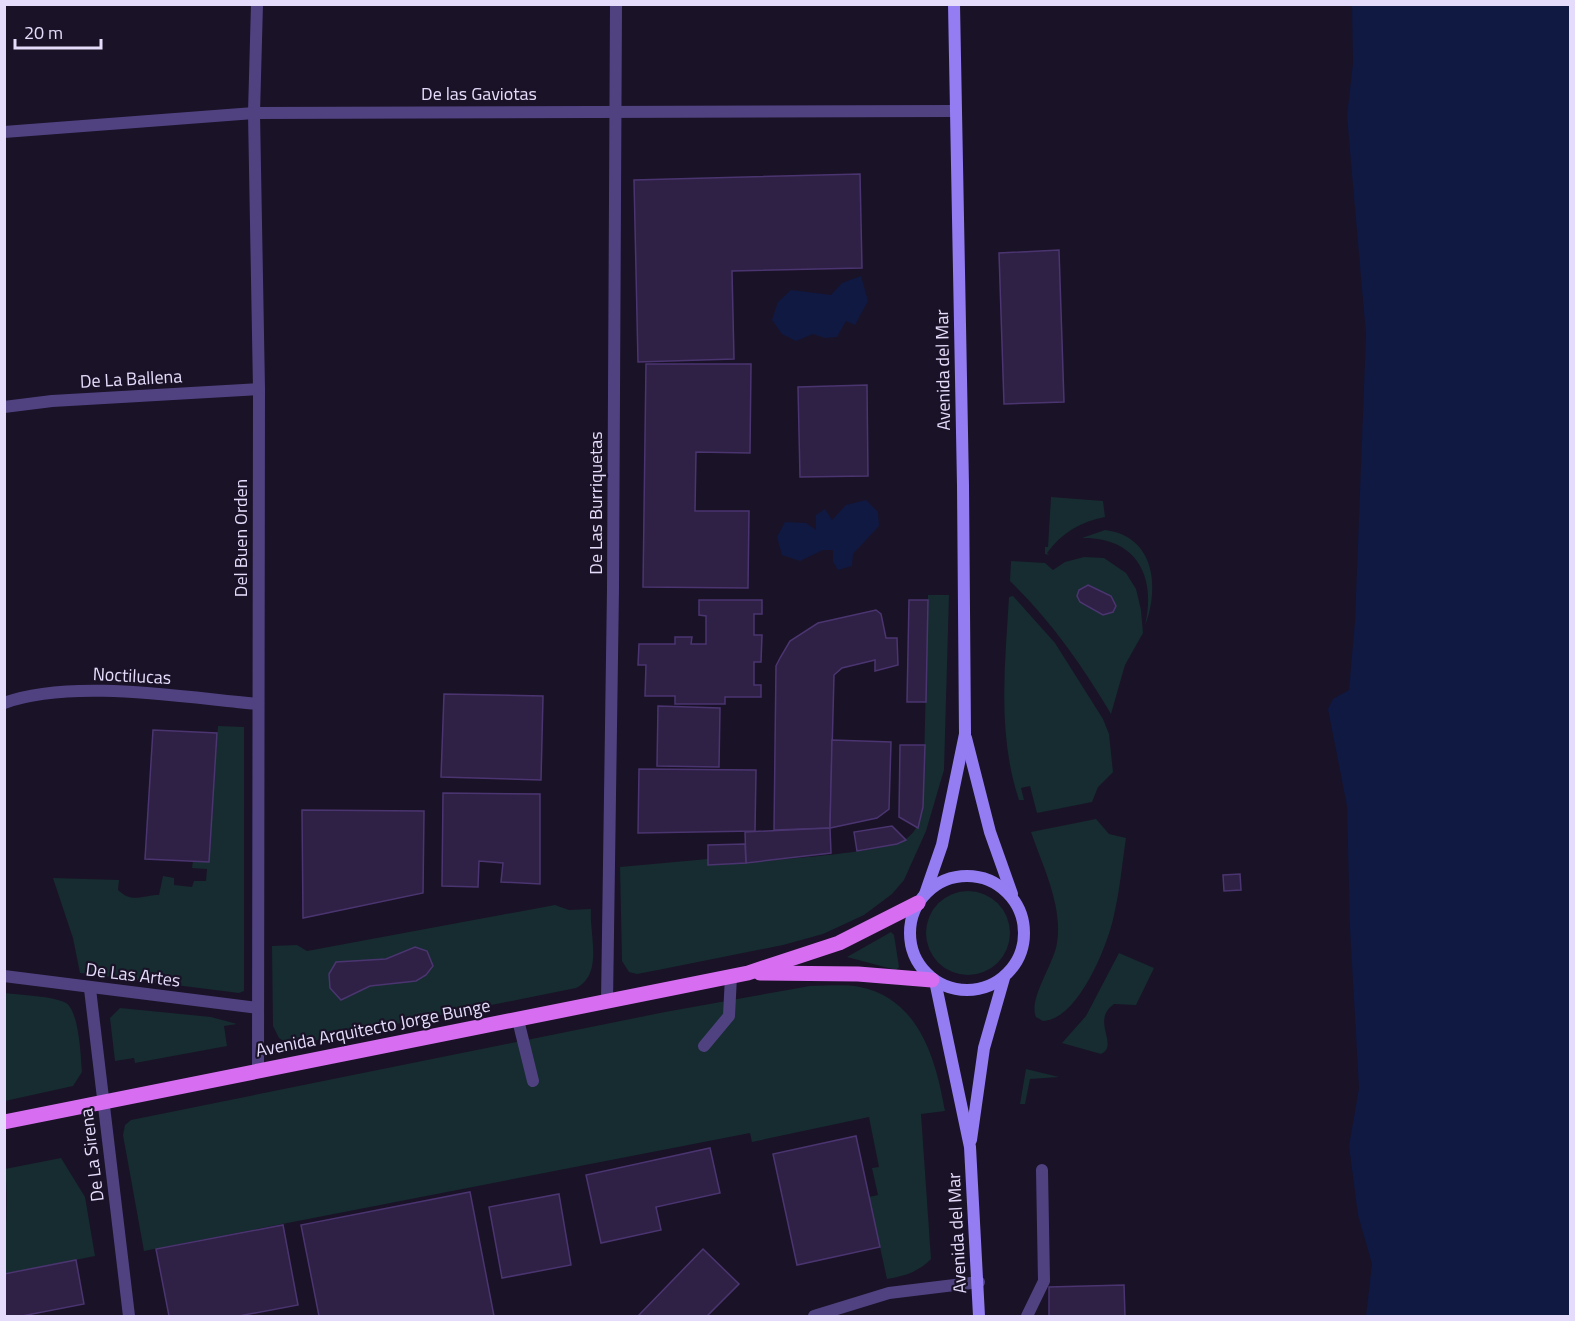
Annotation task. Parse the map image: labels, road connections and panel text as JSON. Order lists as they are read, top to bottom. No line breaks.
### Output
{"streets":{"main road":["Avenida del Mar","Avenida Arquitecto Jorge Bunge"],"street":["De las Gaviotas","De La Ballena","De Las Burriquetas","Del Buen Orden","Noctilucas","De Las Artes","De La Sirena"]},"crossings":[["De las Gaviotas","Avenida del Mar"],["De las Gaviotas","De Las Burriquetas"],["De las Gaviotas","Del Buen Orden"],["Avenida del Mar","Avenida Arquitecto Jorge Bunge"],["De La Ballena","Del Buen Orden"],["De Las Burriquetas","Avenida Arquitecto Jorge Bunge"],["Del Buen Orden","Noctilucas"],["Del Buen Orden","De Las Artes"],["Del Buen Orden","Avenida Arquitecto Jorge Bunge"],["De Las Artes","De La Sirena"],["Avenida Arquitecto Jorge Bunge","De La Sirena"]],"scale_bar":"20 m"}
